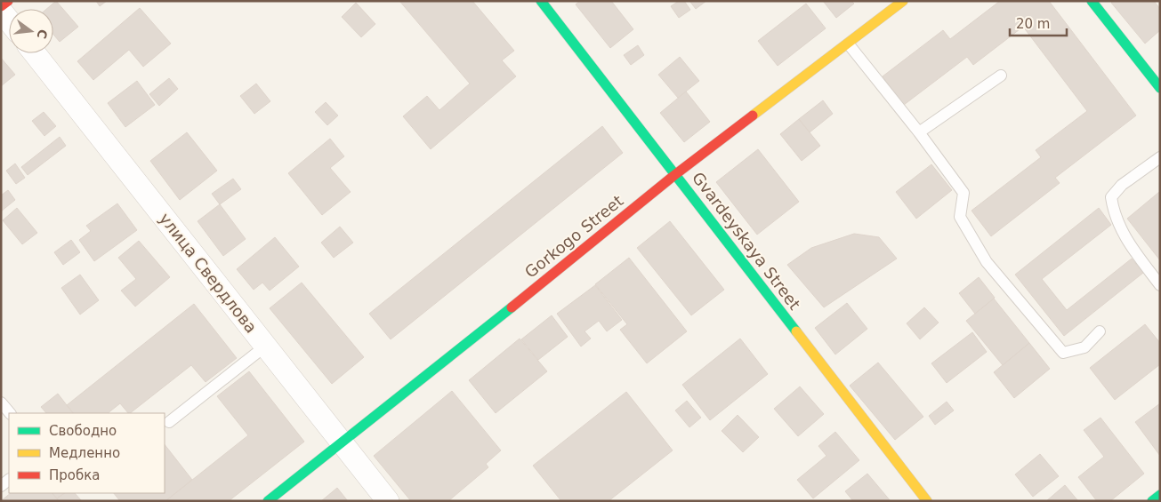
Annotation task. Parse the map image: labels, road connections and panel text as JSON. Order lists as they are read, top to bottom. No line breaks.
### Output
{"streets":{"street":["Gorkogo Street","Gvardeyskaya Street","улица Свердлова"]},"crossings":[["Gorkogo Street","Gvardeyskaya Street"],["Gorkogo Street","улица Свердлова"]],"legend":["Свободно","Медленно","Пробка"],"scale_bar":"20 m","north":"right"}
